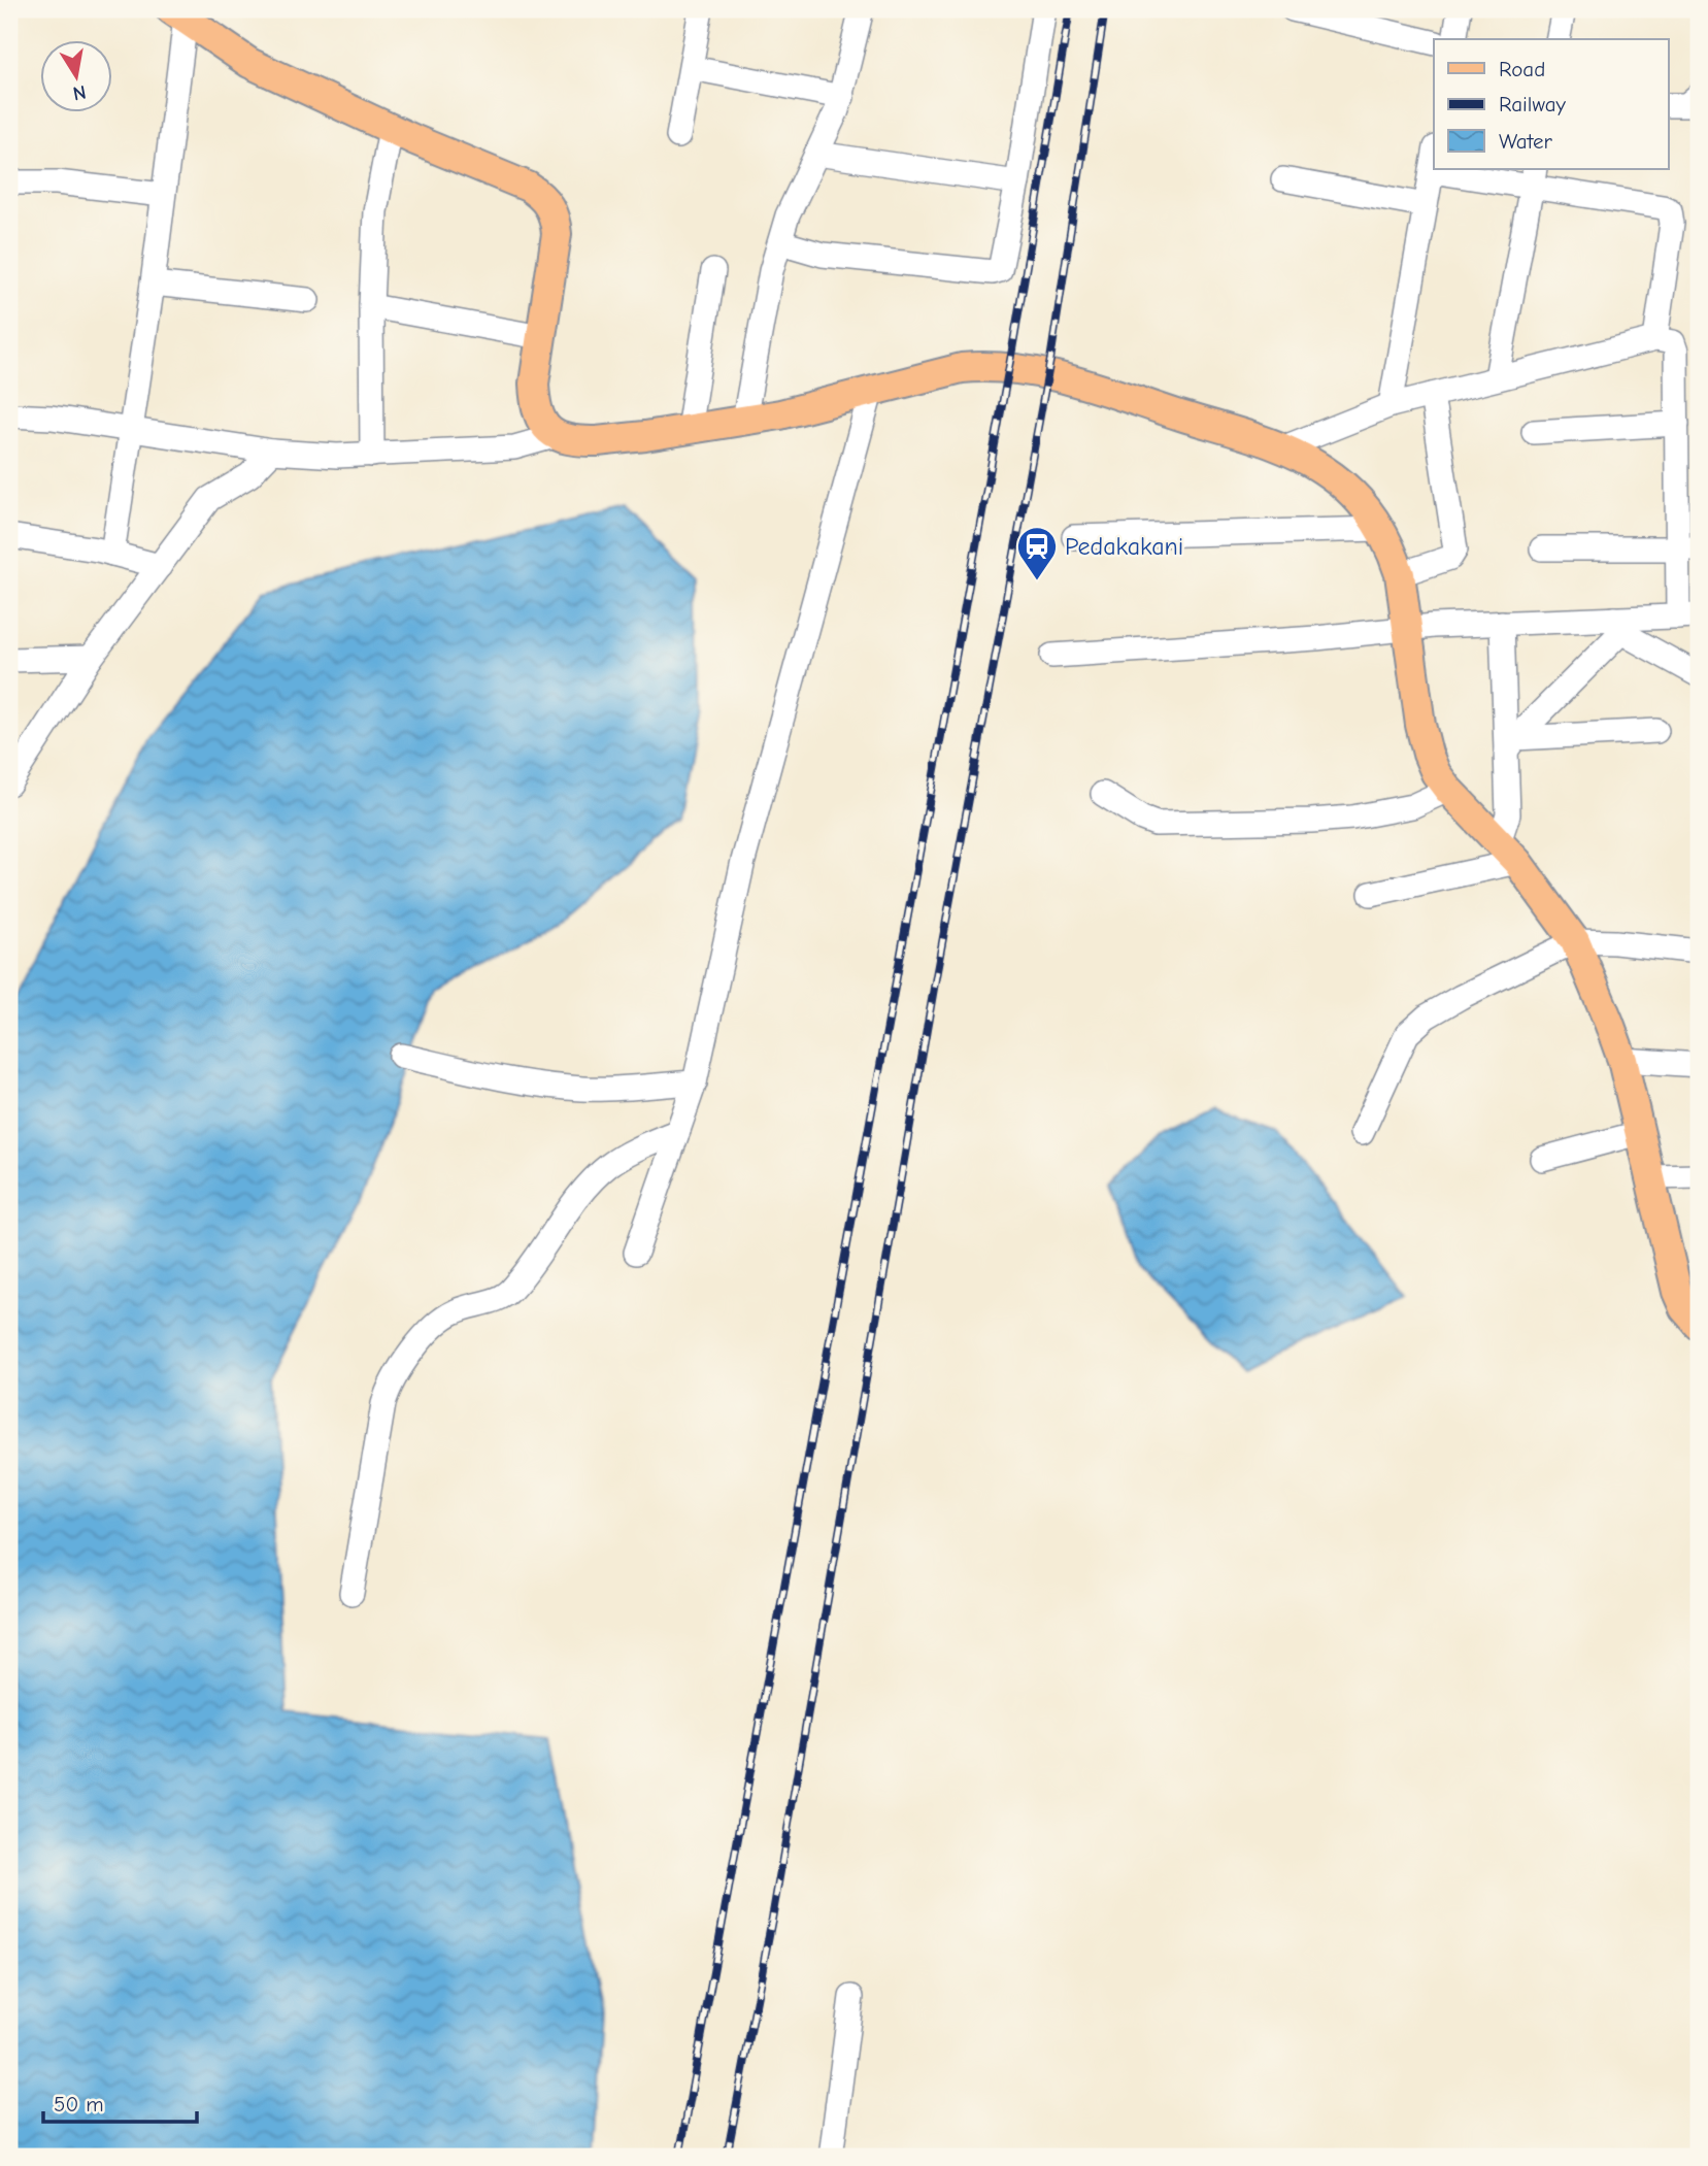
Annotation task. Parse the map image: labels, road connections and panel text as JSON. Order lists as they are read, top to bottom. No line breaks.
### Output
{"places":{"station":["Pedakakani"]},"legend":["Road","Railway","Water"],"scale_bar":"50 m","north":"bottom"}
